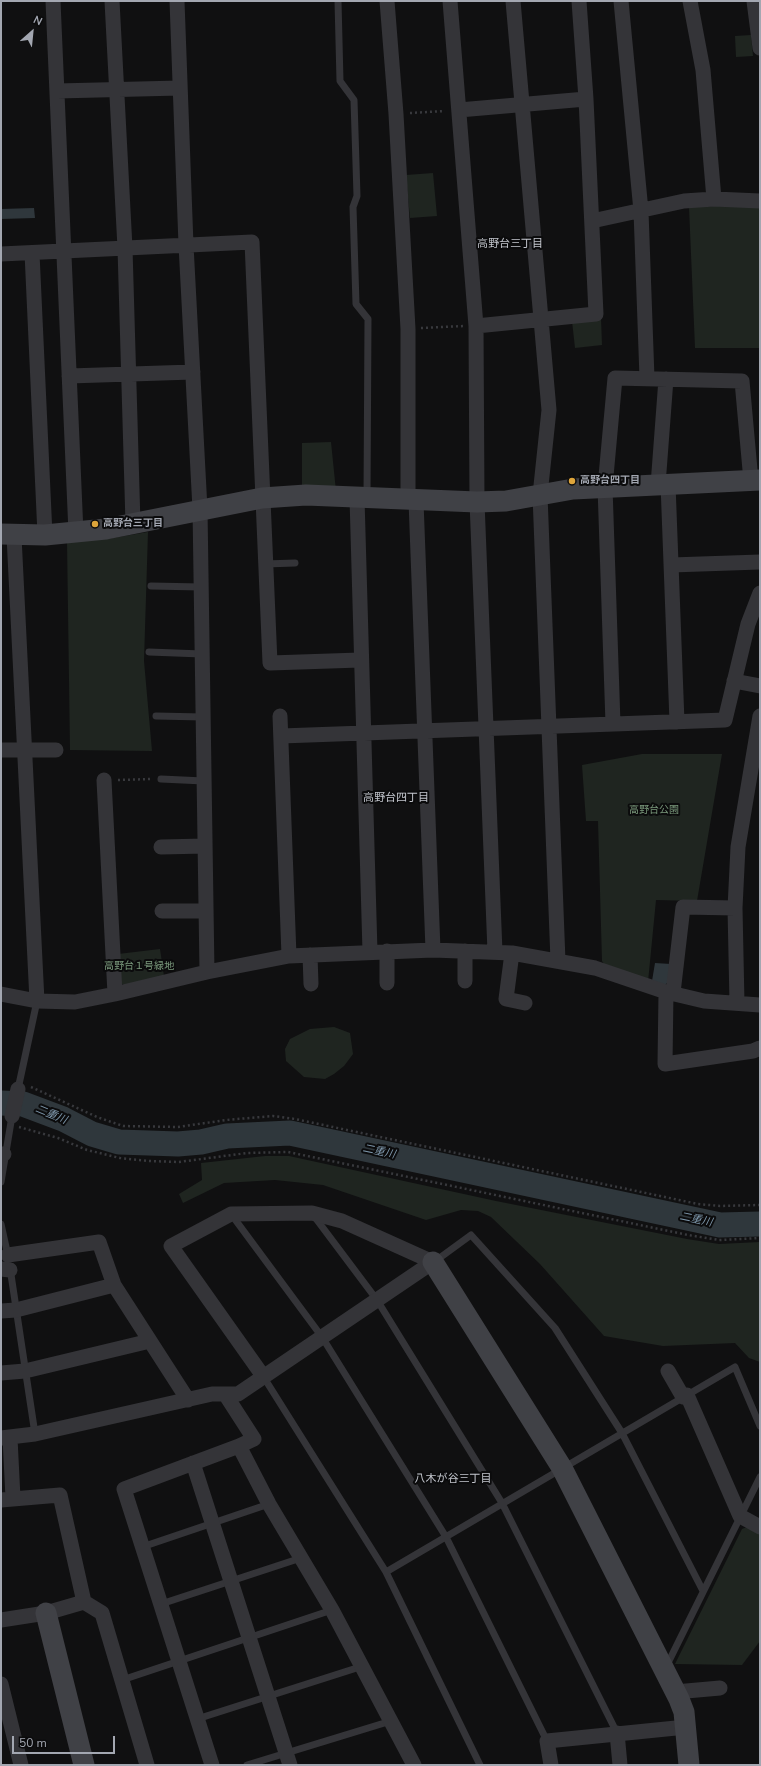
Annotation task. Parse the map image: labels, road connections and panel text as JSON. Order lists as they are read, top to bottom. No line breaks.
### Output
{"districts":["高野台三丁目","高野台四丁目","八木が谷三丁目"],"water":["二重川"],"parks":["高野台公園","高野台１号緑地"],"places":["高野台四丁目","高野台三丁目"],"scale_bar":"50 m","north":"top right"}
